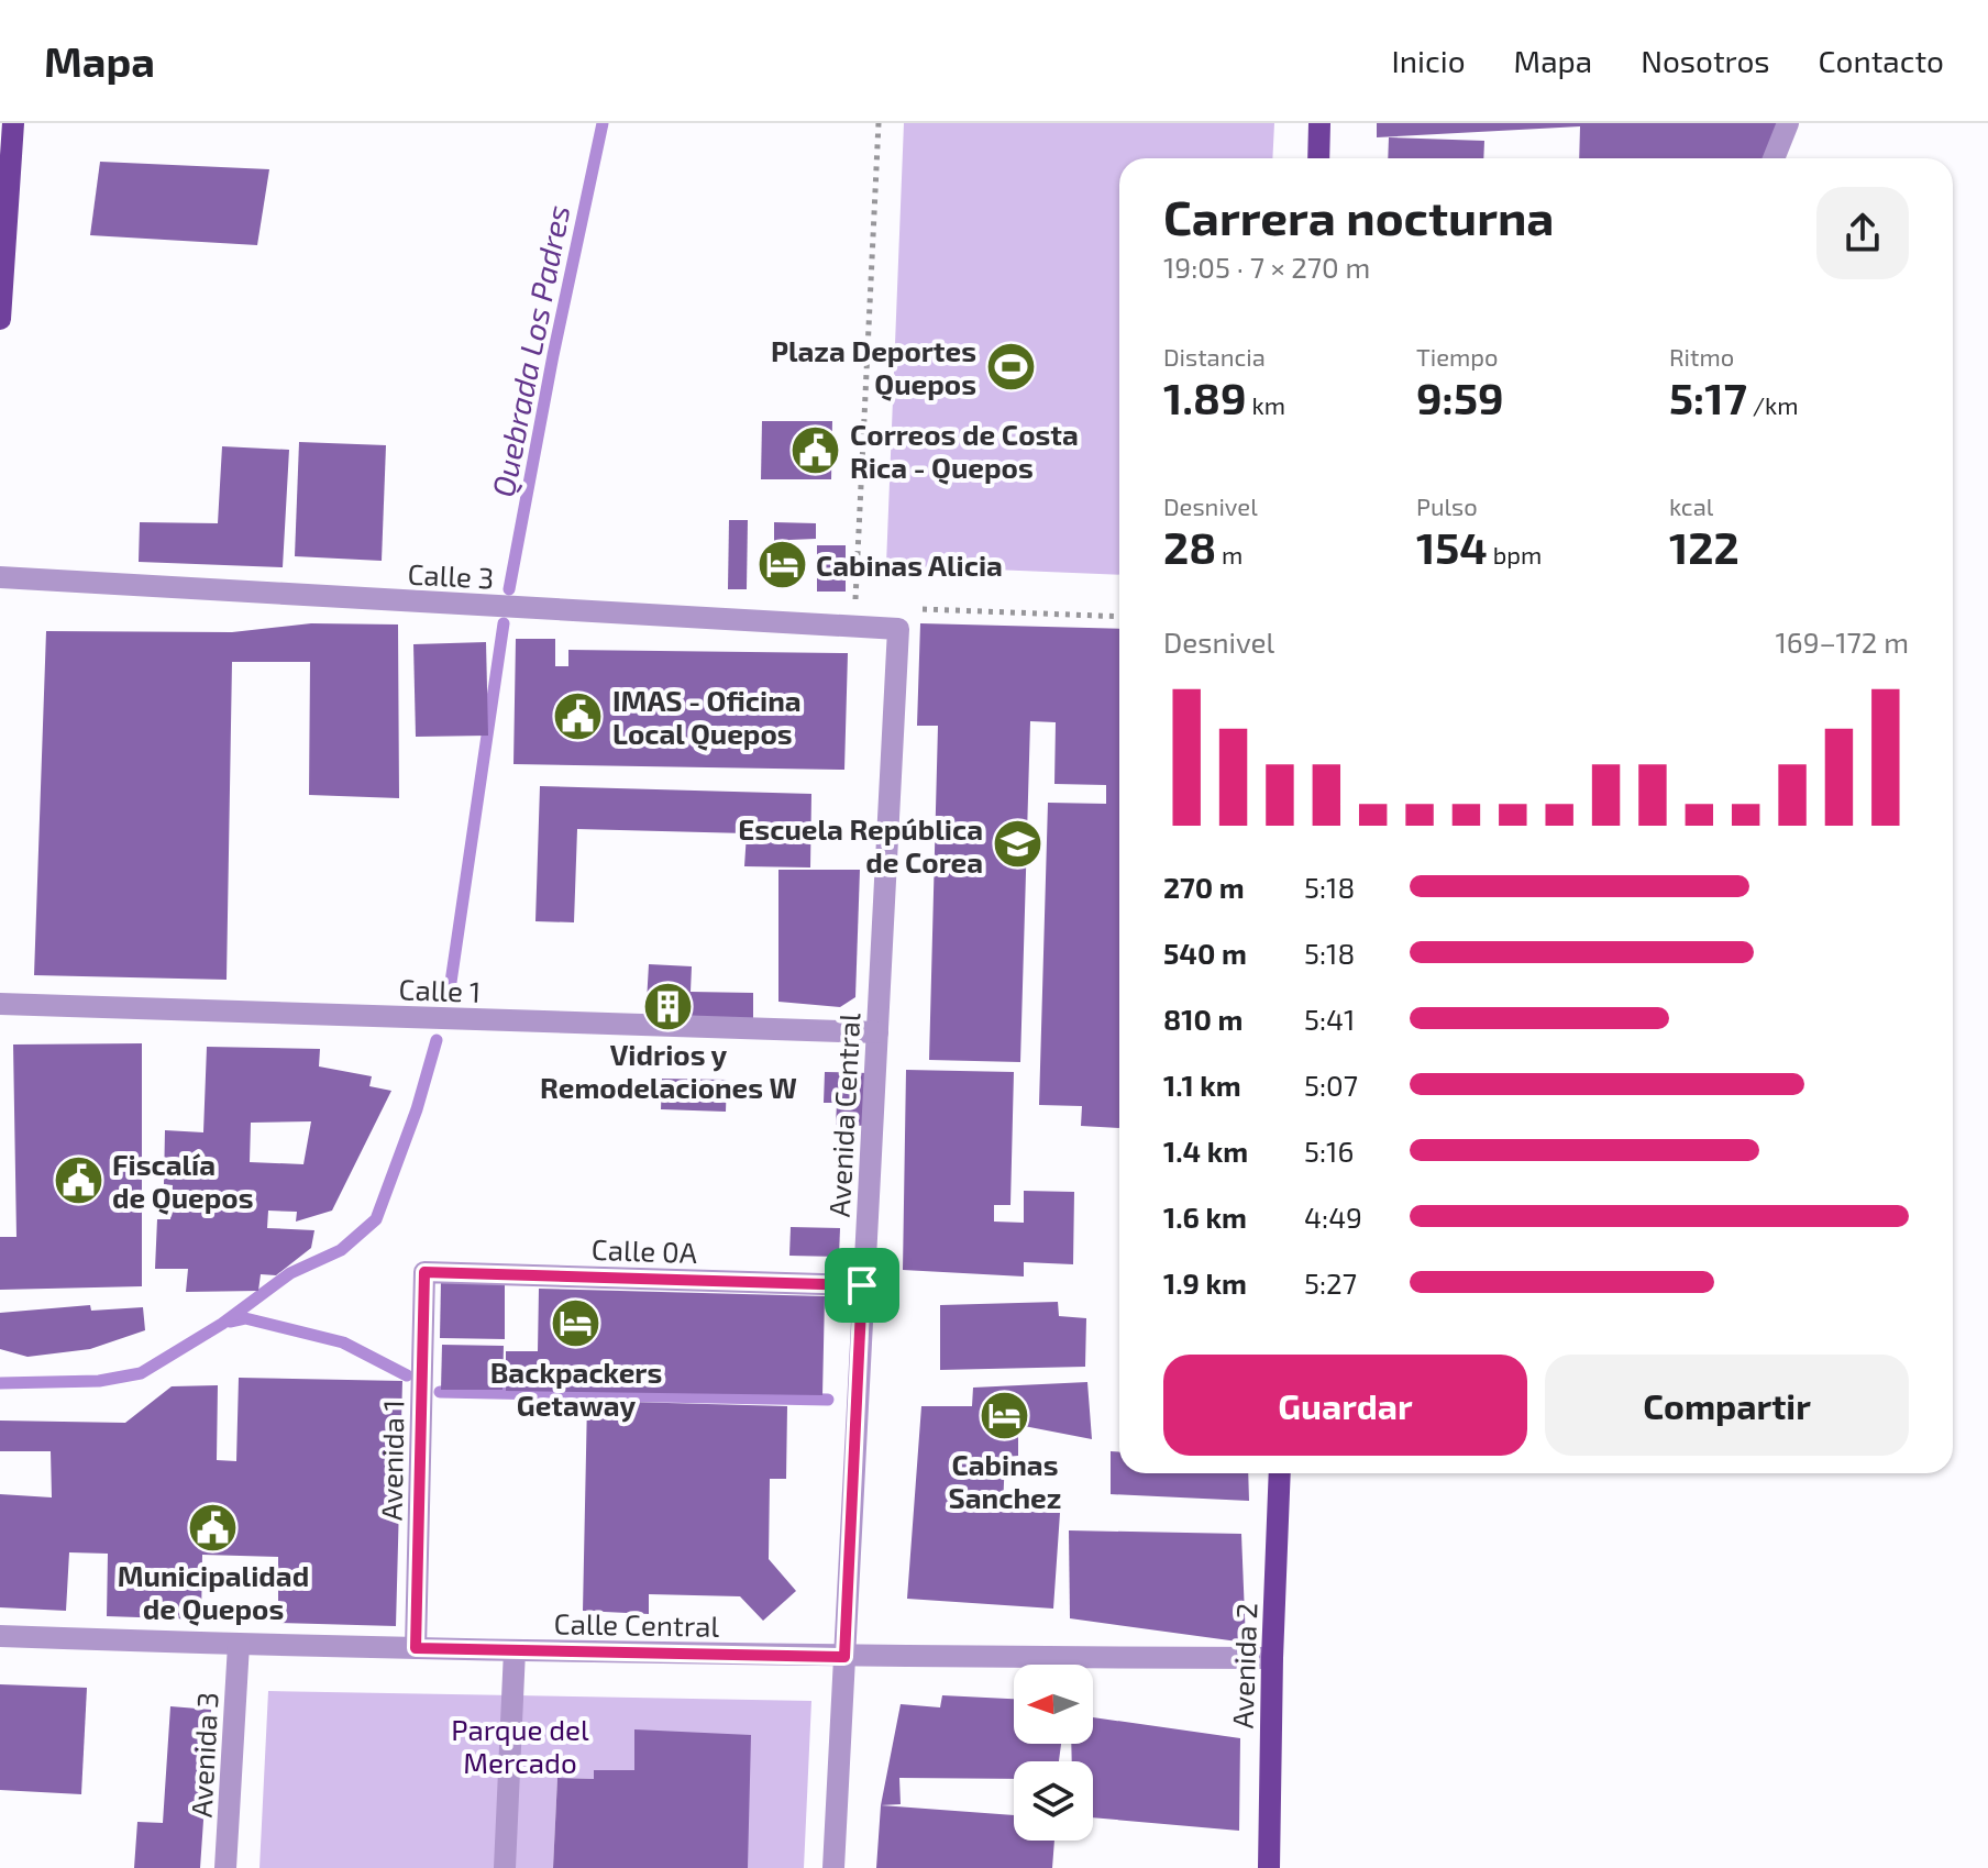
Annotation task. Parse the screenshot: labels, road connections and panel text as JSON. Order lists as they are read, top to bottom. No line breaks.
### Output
{"streets":{"main road":["Avenida 2"],"street":["Calle 3","Calle 1","Avenida Central","Calle 0A","Avenida 1","Calle Central","Avenida 3"]},"crossings":[["Calle 3","Avenida Central"],["Calle 1","Avenida Central"],["Avenida Central","Calle 0A"],["Avenida Central","Calle Central"],["Calle 0A","Avenida 1"],["Avenida 1","Calle Central"],["Calle Central","Avenida 2"],["Calle Central","Avenida 3"]],"water":["Quebrada Los Padres"],"parks":["Parque del Mercado"],"places":{"sports":["Plaza Deportes Quepos"],"public building":["Correos de Costa Rica - Quepos","IMAS - Oficina Local Quepos","Fiscalía de Quepos","Municipalidad de Quepos"],"hotel":["Cabinas Alicia","Backpackers Getaway","Cabinas Sanchez"],"school or university":["Escuela República de Corea"],"building":["Vidrios y Remodelaciones W"]},"north":"left","page":{"header":"Mapa","nav":["Inicio","Mapa","Nosotros","Contacto"],"heading":["Carrera nocturna","19:05 · 7 × 270 m"],"stats":[["Distancia","1.89 km"],["Tiempo","9:59"],["Ritmo","5:17 /km"],["Desnivel","28 m"],["Pulso","154 bpm"],["kcal","122"]],"chart":["Desnivel","169–172 m"],"list":[{"name":"270 m","note":"5:18"},{"name":"540 m","note":"5:18"},{"name":"810 m","note":"5:41"},{"name":"1.1 km","note":"5:07"},{"name":"1.4 km","note":"5:16"},{"name":"1.6 km","note":"4:49"},{"name":"1.9 km","note":"5:27"}],"buttons":["Guardar","Compartir"]}}
